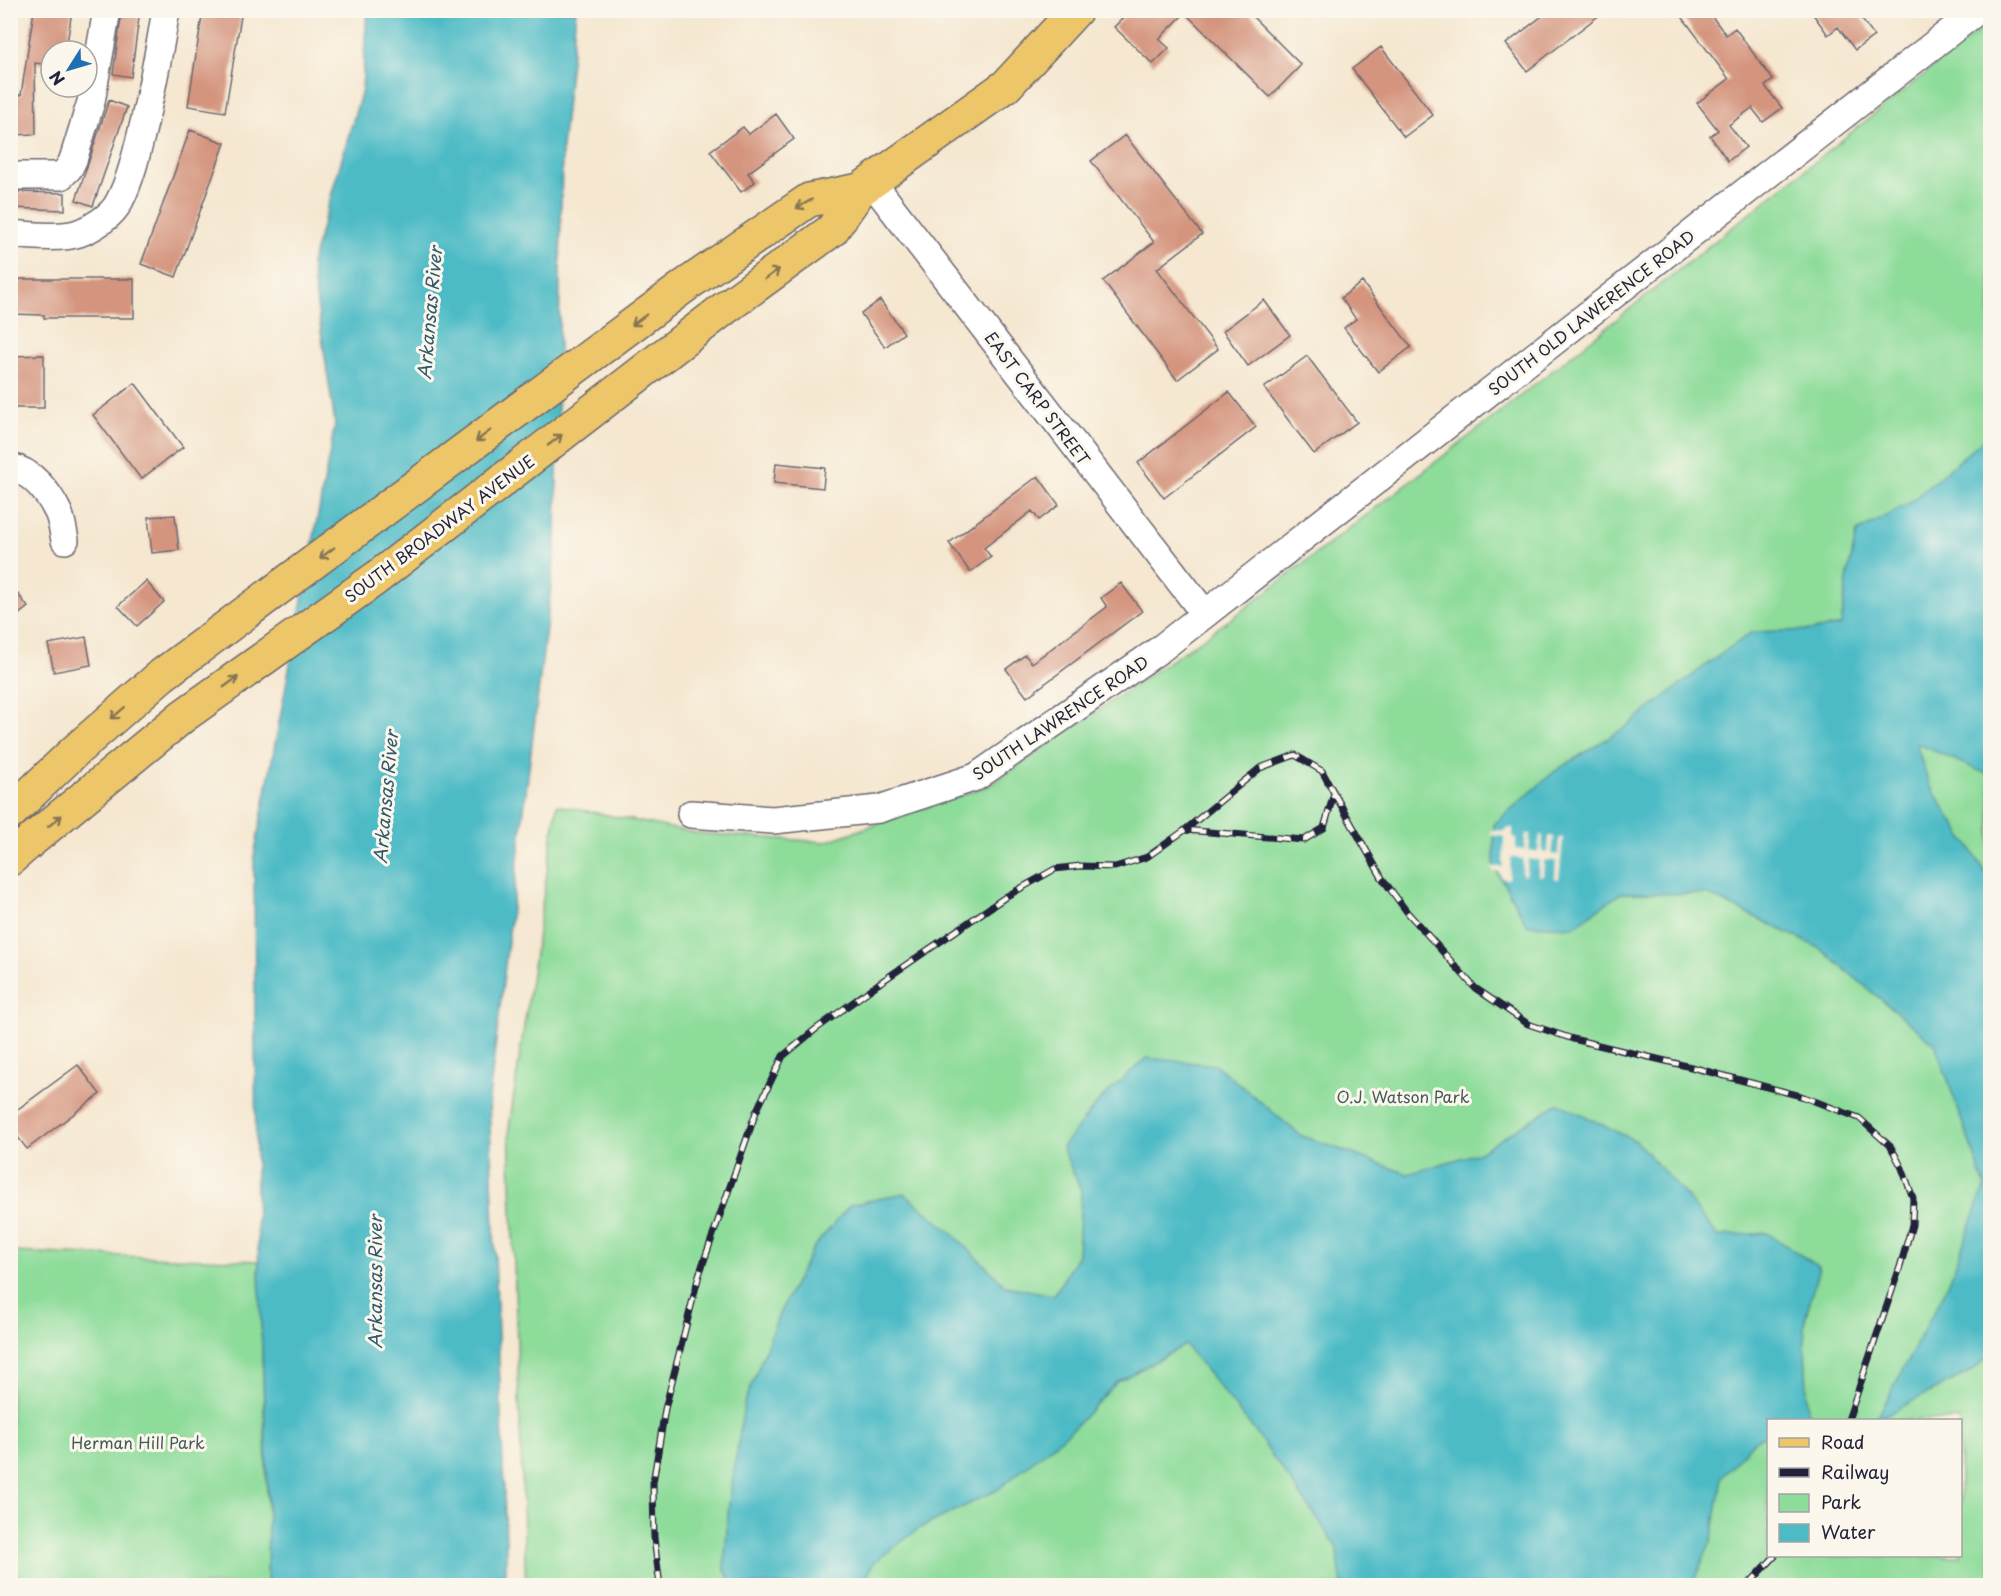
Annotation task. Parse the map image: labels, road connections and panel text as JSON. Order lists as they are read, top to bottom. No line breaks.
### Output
{"streets":{"main road":["SOUTH BROADWAY AVENUE"],"street":["SOUTH OLD LAWERENCE ROAD","EAST CARP STREET","SOUTH LAWRENCE ROAD"]},"crossings":[["SOUTH OLD LAWERENCE ROAD","EAST CARP STREET"],["SOUTH OLD LAWERENCE ROAD","SOUTH LAWRENCE ROAD"],["EAST CARP STREET","SOUTH BROADWAY AVENUE"],["EAST CARP STREET","SOUTH LAWRENCE ROAD"]],"water":["Arkansas River"],"parks":["O.J. Watson Park","Herman Hill Park"],"legend":["Road","Railway","Park","Water"],"north":"bottom left"}
